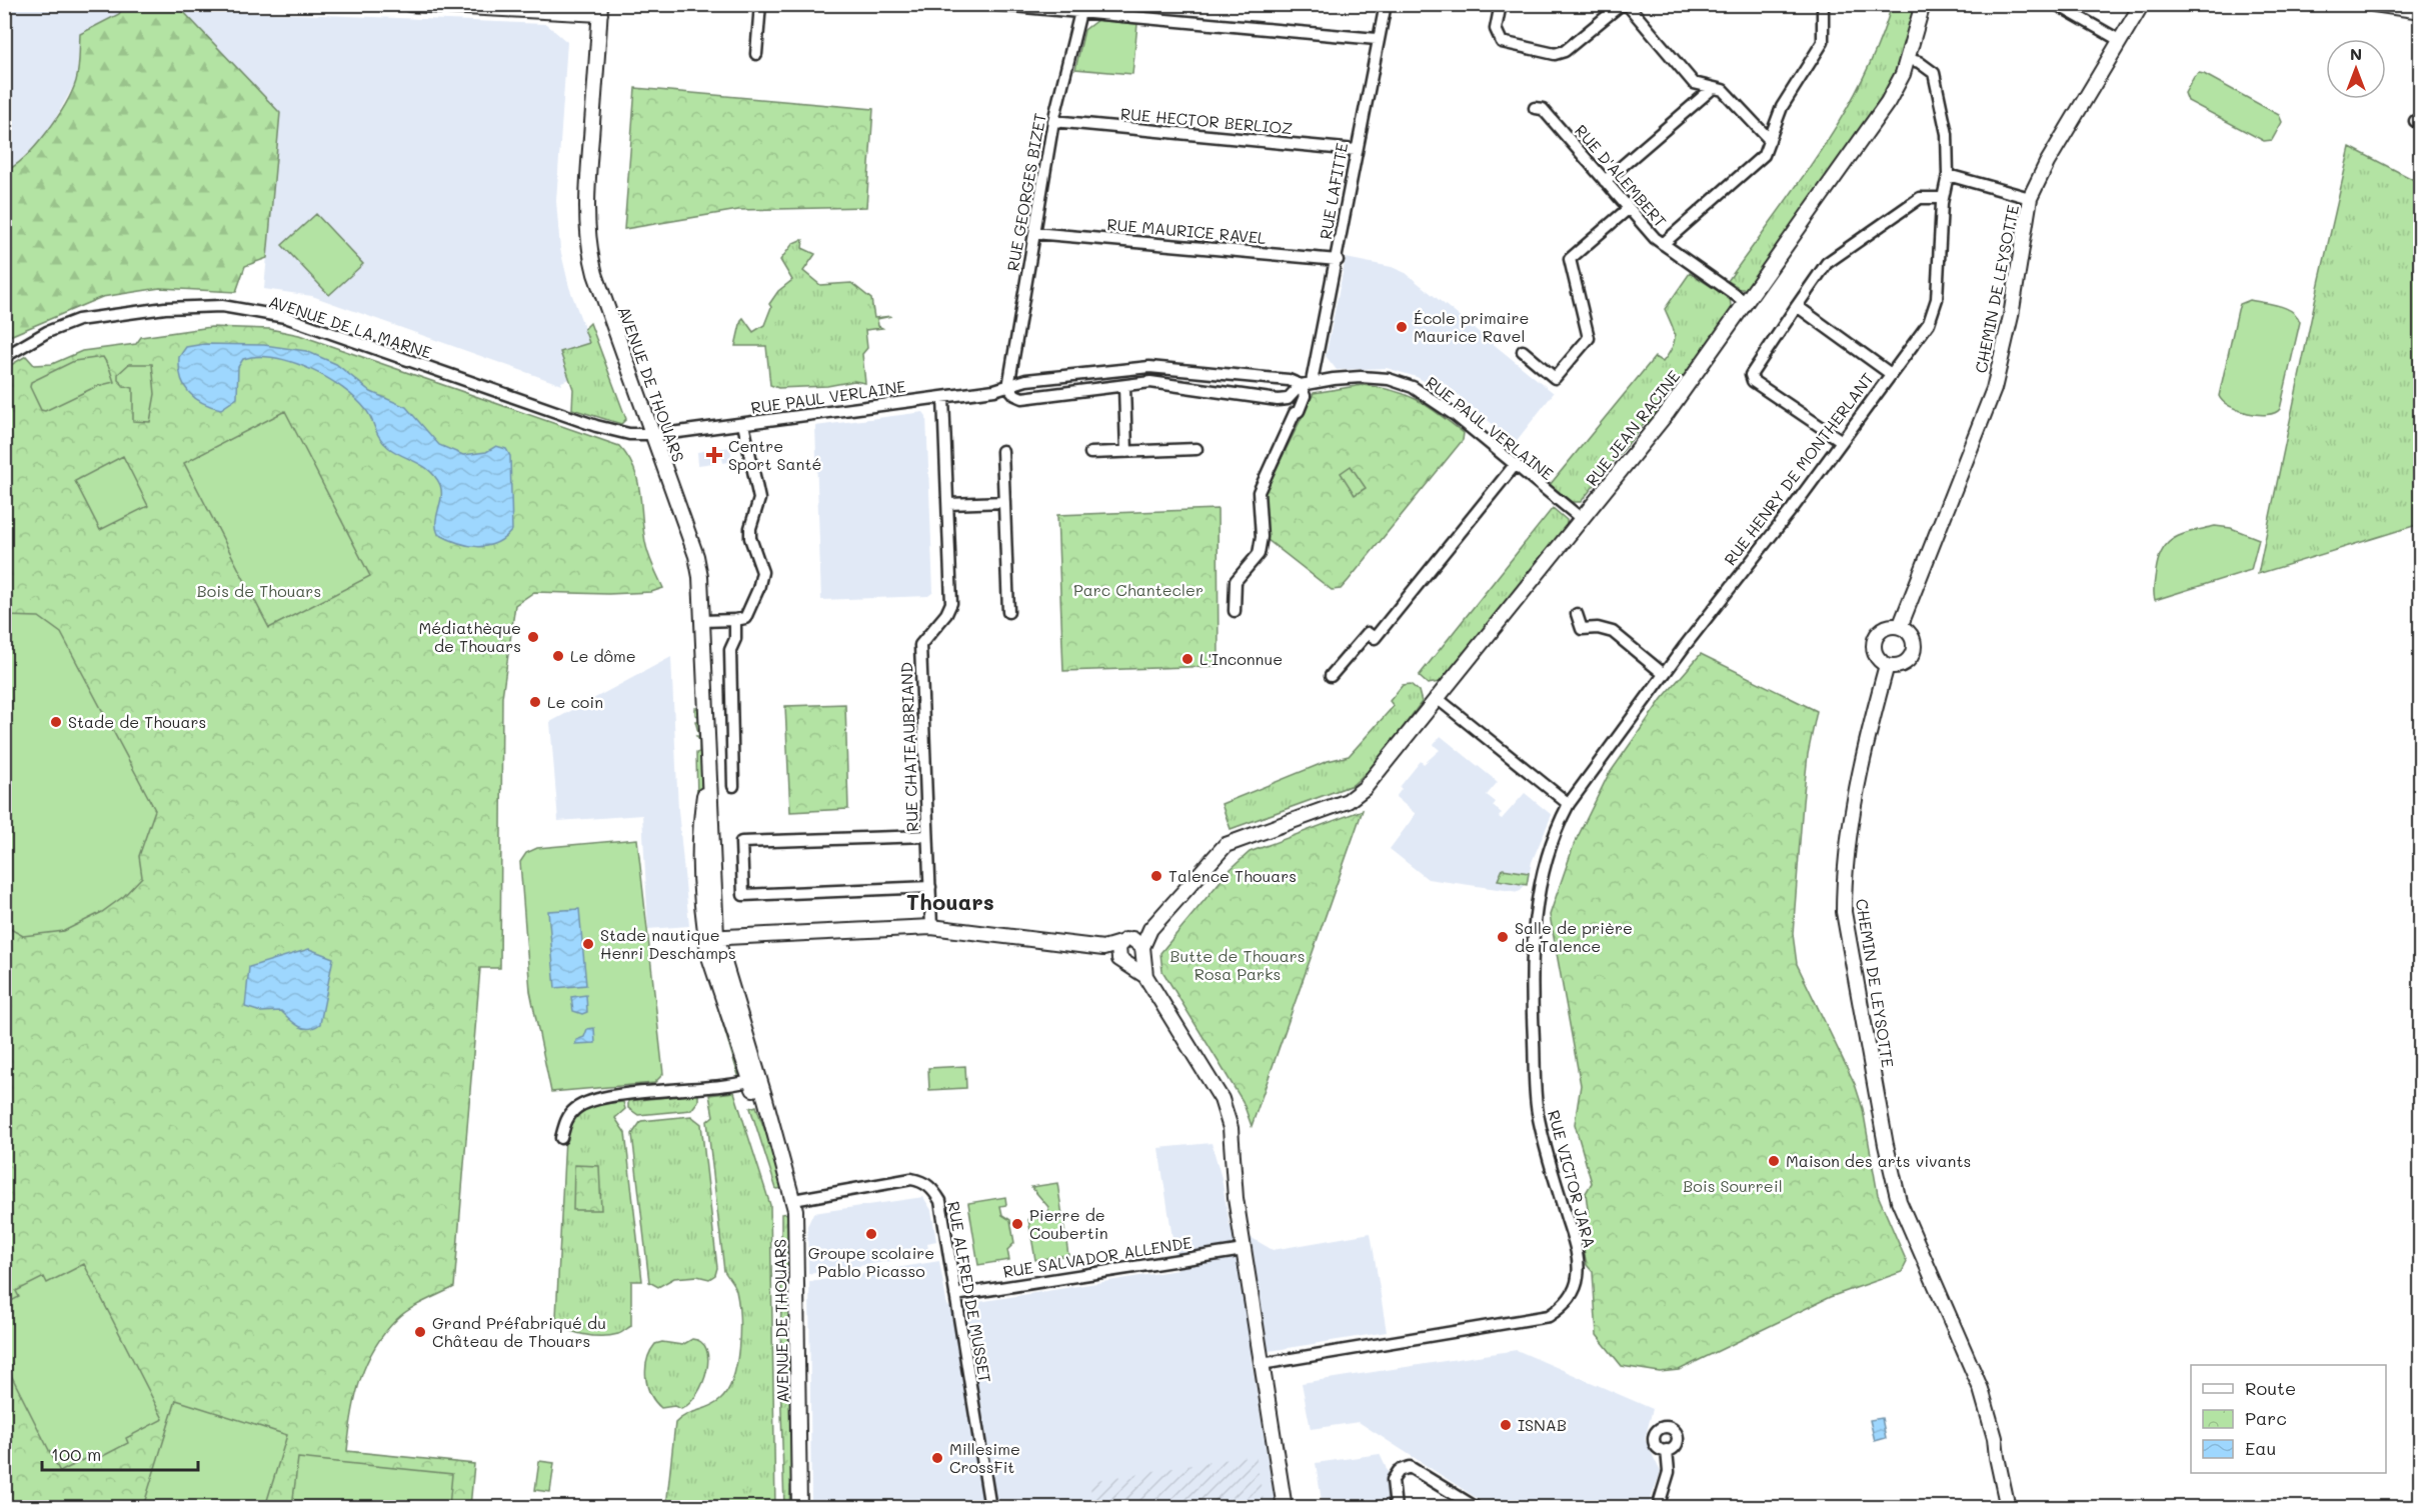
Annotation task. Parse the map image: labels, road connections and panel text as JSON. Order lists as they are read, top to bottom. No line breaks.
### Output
{"streets":{"street":["RUE HECTOR BERLIOZ","RUE D'ALEMBERT","RUE LAFITTE","RUE GEORGES BIZET","RUE MAURICE RAVEL","CHEMIN DE LEYSOTTE","AVENUE DE LA MARNE","AVENUE DE THOUARS","RUE PAUL VERLAINE","RUE JEAN RACINE","RUE HENRY DE MONTHERLANT","RUE CHATEAUBRIAND","RUE VICTOR JARA","RUE SALVADOR ALLENDE","RUE ALFRED DE MUSSET"]},"crossings":[["RUE HECTOR BERLIOZ","RUE LAFITTE"],["RUE HECTOR BERLIOZ","RUE GEORGES BIZET"],["RUE D'ALEMBERT","RUE JEAN RACINE"],["RUE LAFITTE","RUE MAURICE RAVEL"],["RUE LAFITTE","RUE PAUL VERLAINE"],["RUE GEORGES BIZET","RUE MAURICE RAVEL"],["RUE GEORGES BIZET","RUE PAUL VERLAINE"],["AVENUE DE LA MARNE","AVENUE DE THOUARS"],["AVENUE DE LA MARNE","RUE PAUL VERLAINE"],["AVENUE DE THOUARS","RUE PAUL VERLAINE"],["AVENUE DE THOUARS","RUE ALFRED DE MUSSET"],["RUE PAUL VERLAINE","RUE JEAN RACINE"],["RUE PAUL VERLAINE","RUE CHATEAUBRIAND"],["RUE JEAN RACINE","RUE HENRY DE MONTHERLANT"],["RUE HENRY DE MONTHERLANT","RUE VICTOR JARA"],["RUE SALVADOR ALLENDE","RUE ALFRED DE MUSSET"]],"districts":["Thouars"],"parks":["Parc Chantecler","Bois de Thouars","Butte de Thouars Rosa Parks","Bois Sourreil"],"places":{"other":["École primaire Maurice Ravel","Médiathèque de Thouars","Le dôme","L'Inconnue","Le coin","Stade de Thouars","Talence Thouars","Salle de prière de Talence","Stade nautique Henri Deschamps","Maison des arts vivants","Pierre de Coubertin","Groupe scolaire Pablo Picasso","Grand Préfabriqué du Château de Thouars","ISNAB","Millesime CrossFit"],"health":["Centre Sport Santé"]},"legend":["Route","Parc","Eau"],"scale_bar":"100 m","north":"top"}
